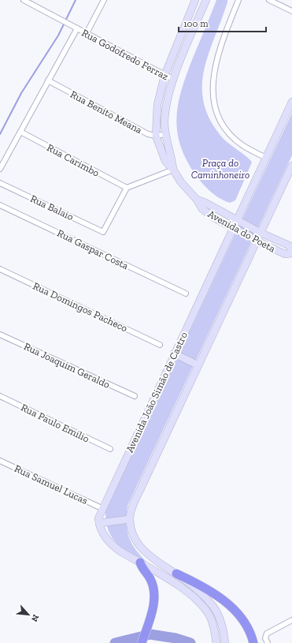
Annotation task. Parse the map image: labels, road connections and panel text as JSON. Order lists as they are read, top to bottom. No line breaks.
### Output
{"streets":{"main road":["Avenida do Poeta","Avenida João Simão de Castro"],"street":["Rua Godofredo Ferraz","Rua Benito Meana","Rua Carimbo","Rua Balaio","Rua Gaspar Costa","Rua Domingos Pacheco","Rua Joaquim Geraldo","Rua Paulo Emilio","Rua Samuel Lucas"]},"crossings":[["Rua Godofredo Ferraz","Avenida do Poeta"],["Rua Benito Meana","Avenida do Poeta"],["Rua Carimbo","Rua Balaio"],["Avenida do Poeta","Avenida João Simão de Castro"],["Avenida João Simão de Castro","Rua Samuel Lucas"]],"parks":["Praça do Caminhoneiro"],"scale_bar":"100 m","north":"bottom right"}
